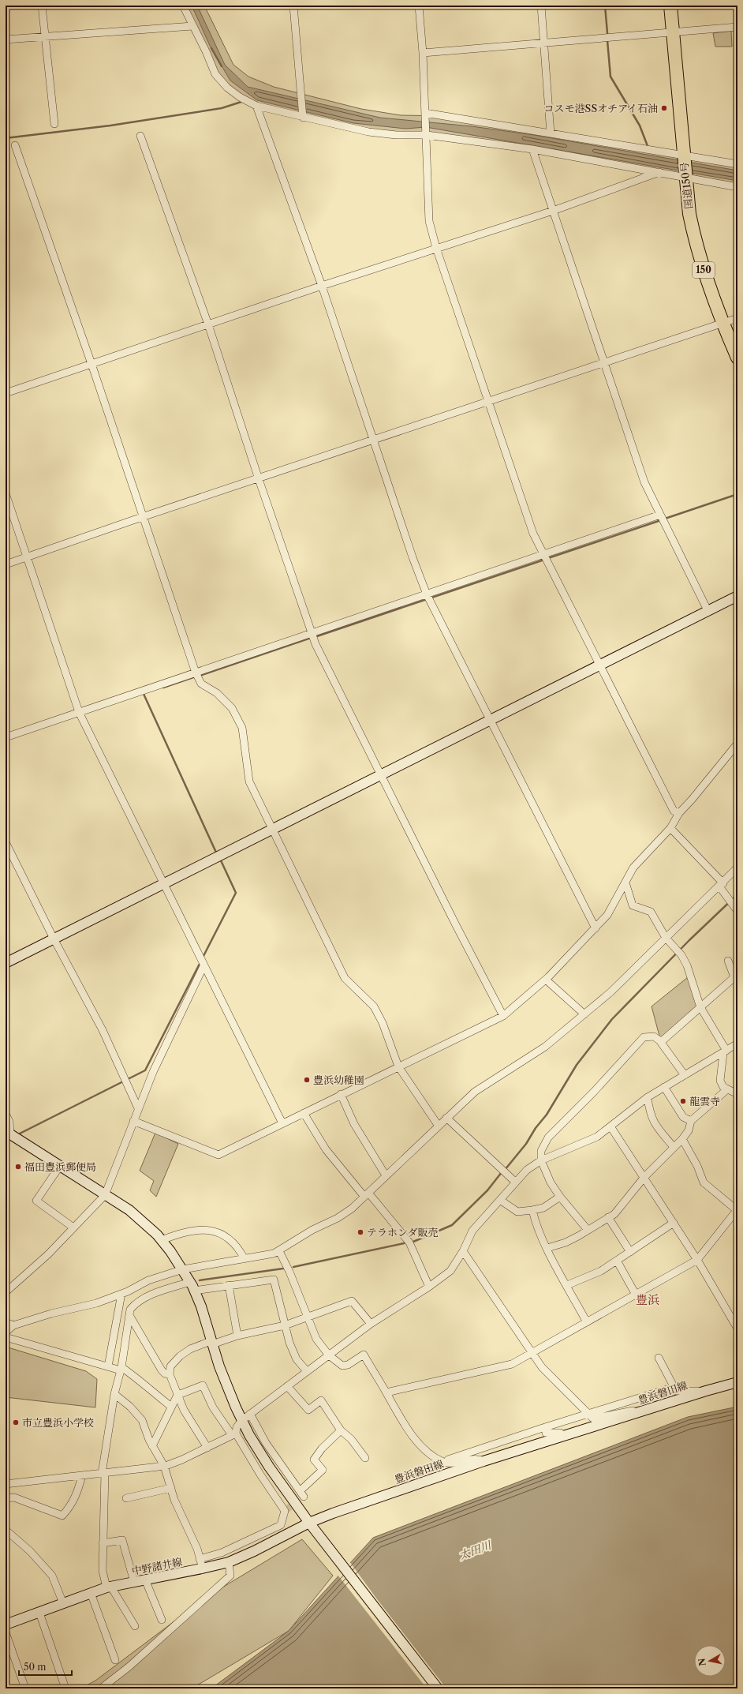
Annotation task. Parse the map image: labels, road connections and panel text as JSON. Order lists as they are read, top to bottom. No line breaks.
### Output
{"streets":{"highway":["国道150号","150"],"street":["豊浜磐田線","中野諸井線"]},"crossings":[["豊浜磐田線","中野諸井線"]],"districts":["豊浜"],"water":["太田川"],"places":["コスモ港SSオチアイ石油","豊浜幼稚園","龍雲寺","福田豊浜郵便局","テラホンダ販売","市立豊浜小学校"],"scale_bar":"50 m","north":"left"}
